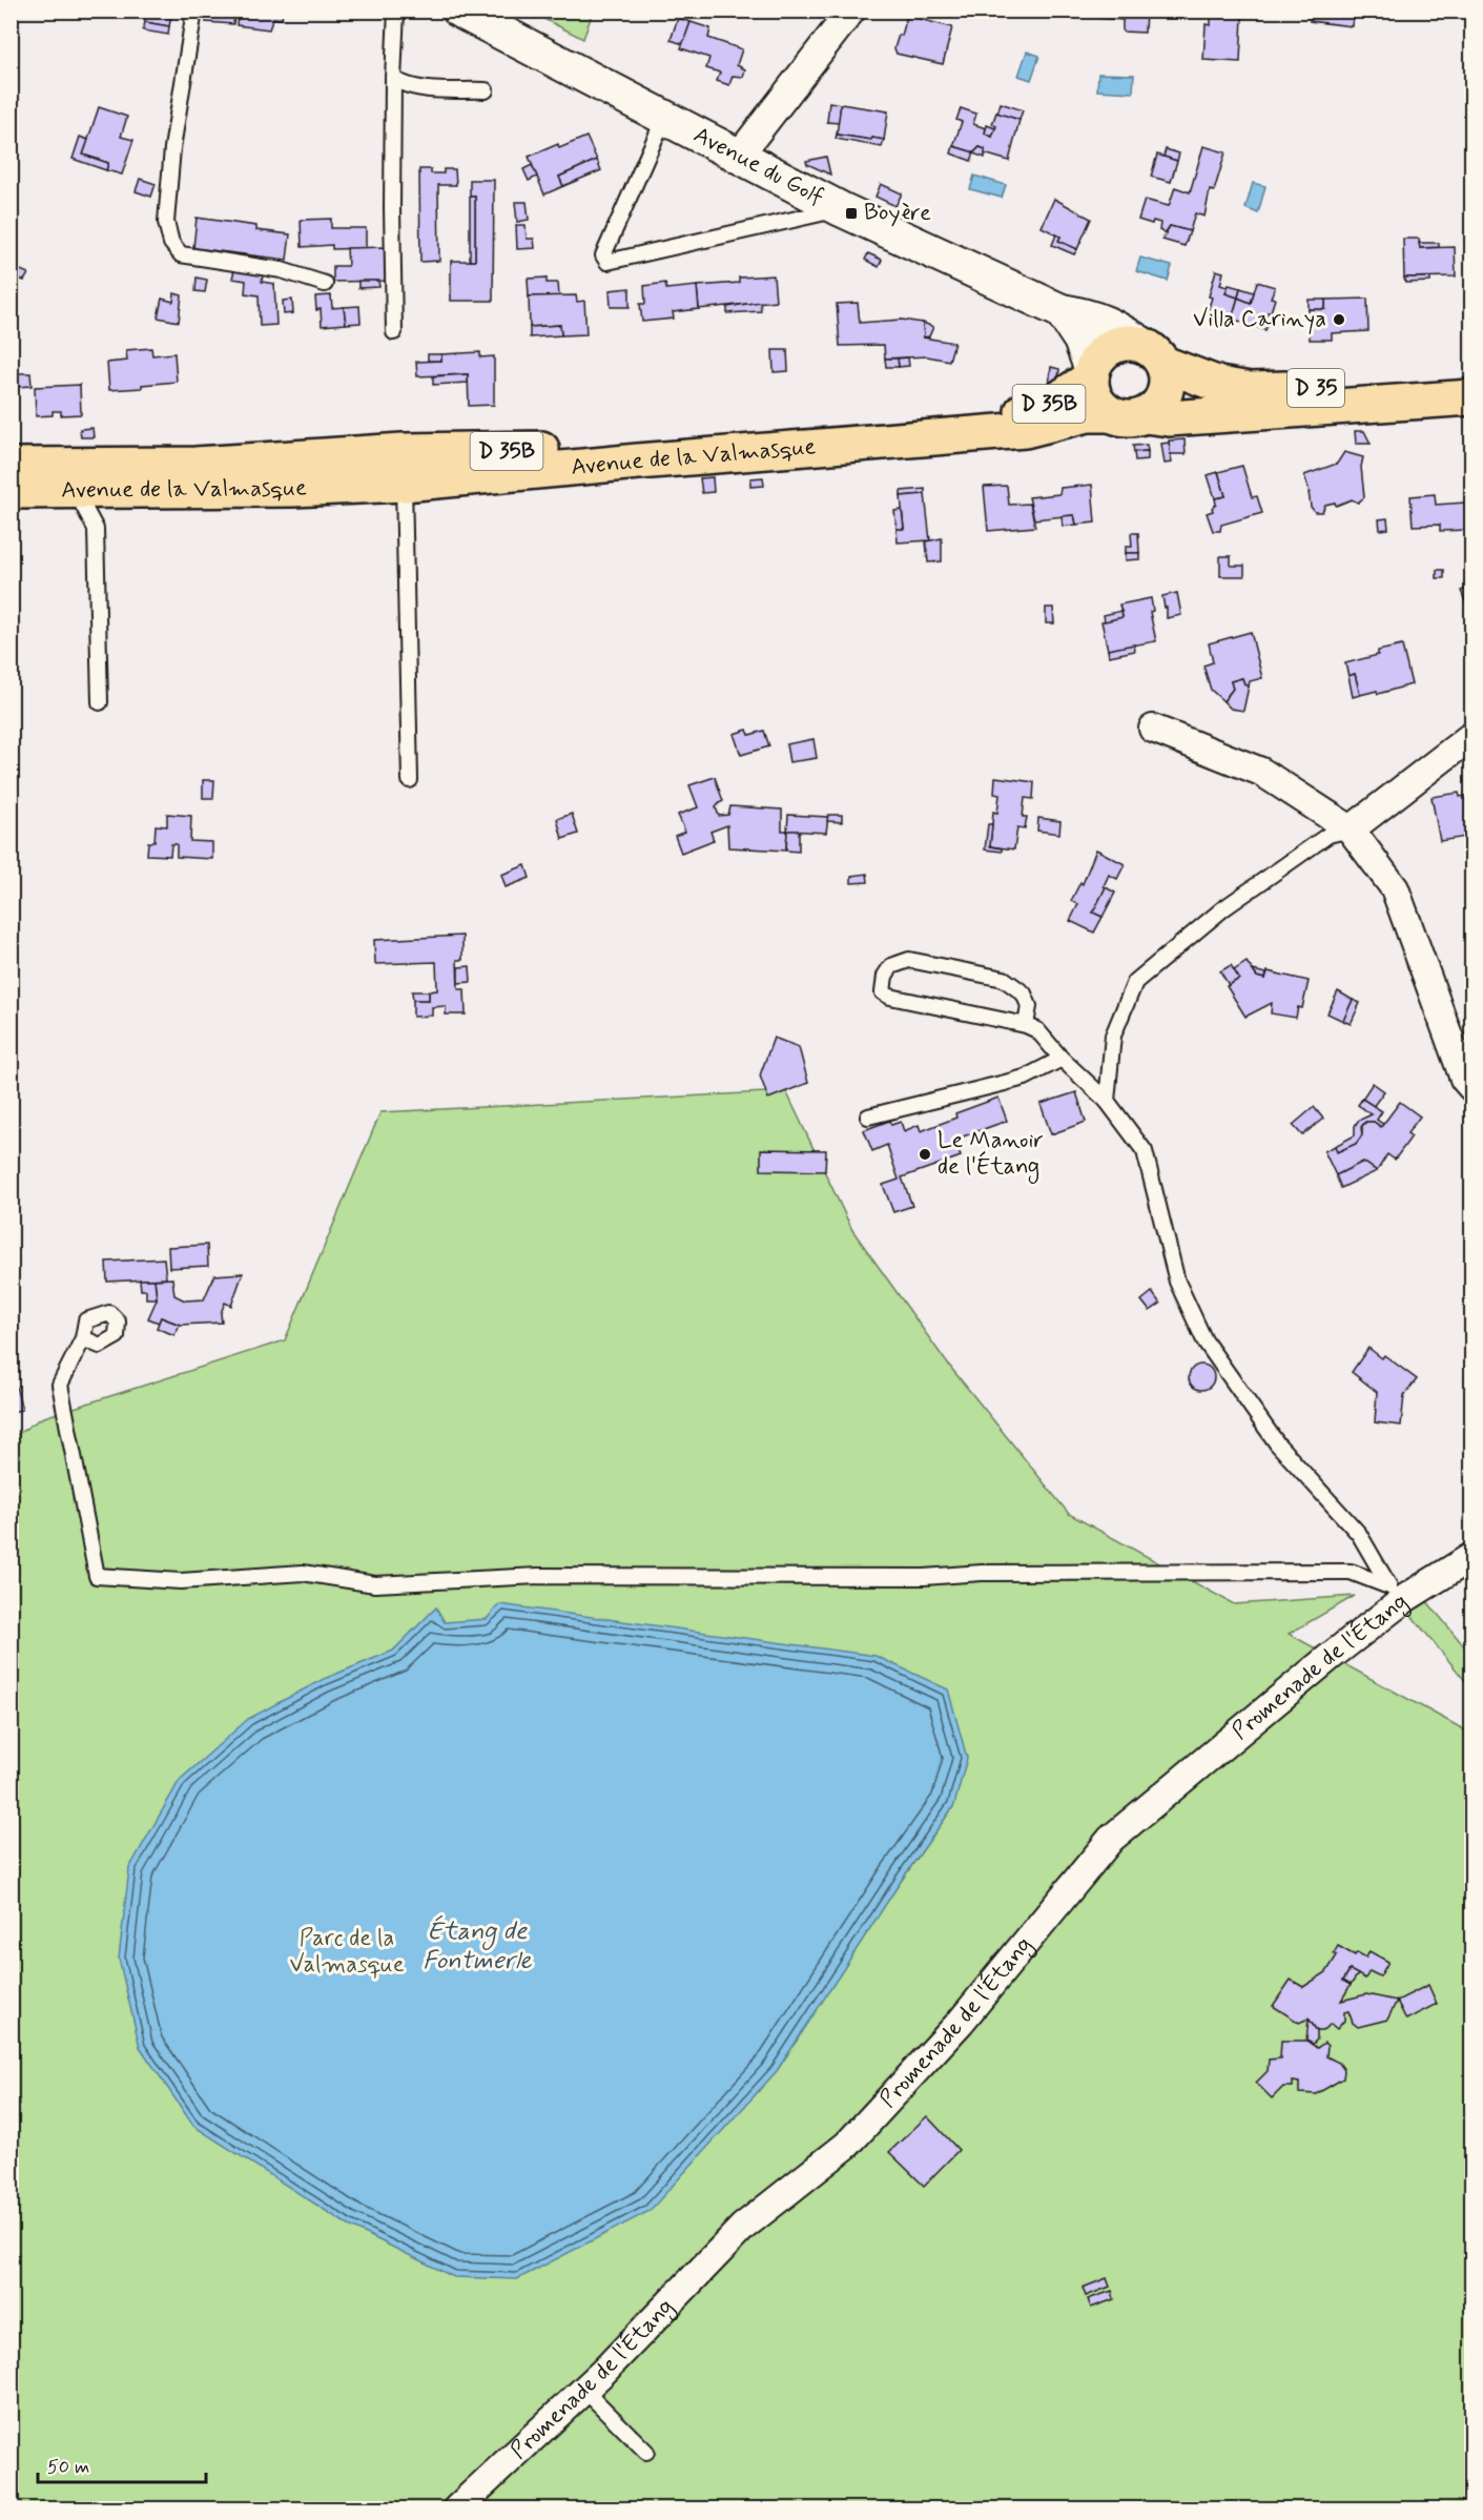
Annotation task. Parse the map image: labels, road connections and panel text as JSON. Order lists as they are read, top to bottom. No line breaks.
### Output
{"streets":{"main road":["Avenue du Golf","D 35","D 35B","Avenue de la Valmasque"],"street":["Promenade de l'Étang"]},"crossings":[["Avenue du Golf","D 35"],["Avenue du Golf","Avenue de la Valmasque"],["D 35","Avenue de la Valmasque"]],"water":["Étang de Fontmerle"],"parks":["Parc de la Valmasque"],"places":{"transit":["Boyère"],"other":["Villa Carinya","Le Manoir de l'Étang"]},"scale_bar":"50 m"}
